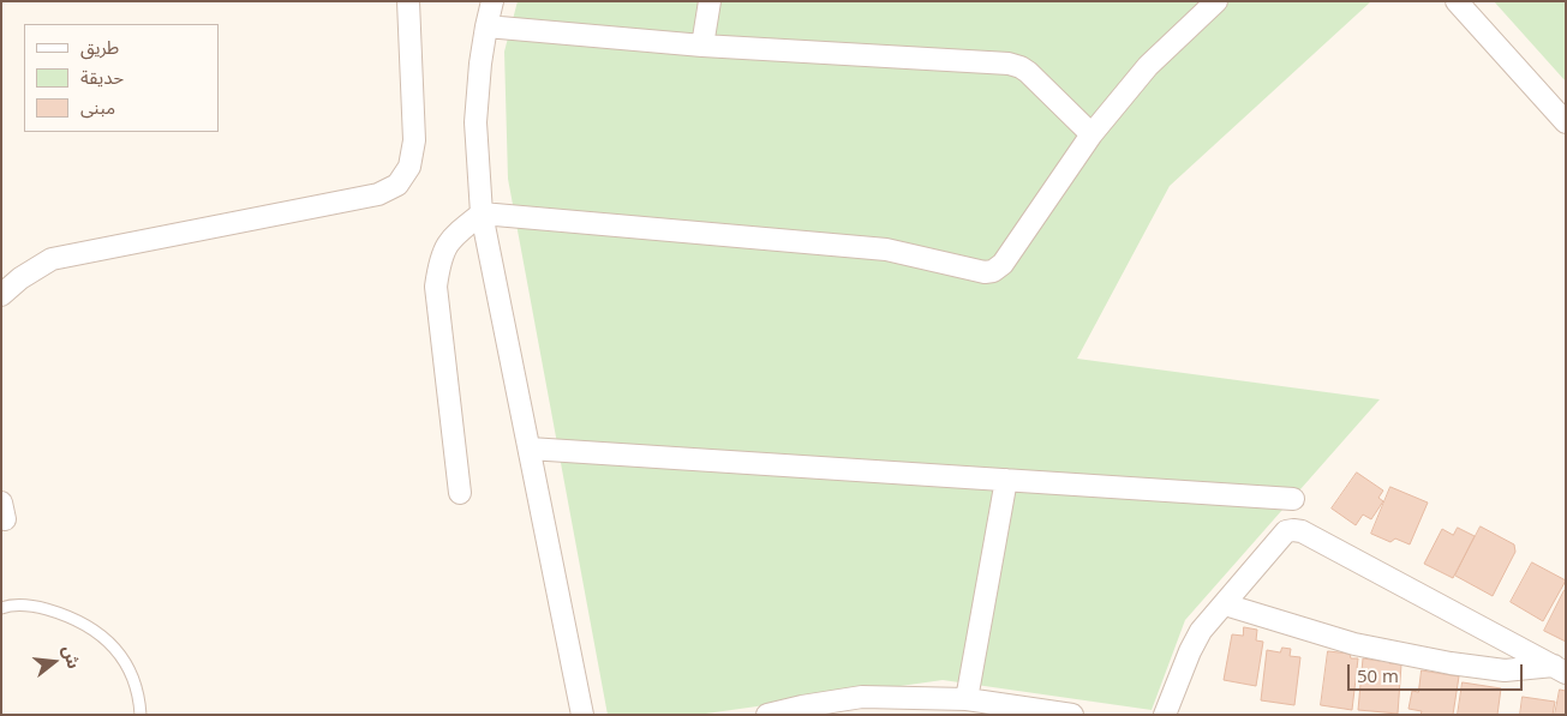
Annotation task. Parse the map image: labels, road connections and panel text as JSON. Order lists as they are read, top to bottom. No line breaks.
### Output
{"legend":["طريق","حديقة","مبنى"],"scale_bar":"50 m","north":"right"}
